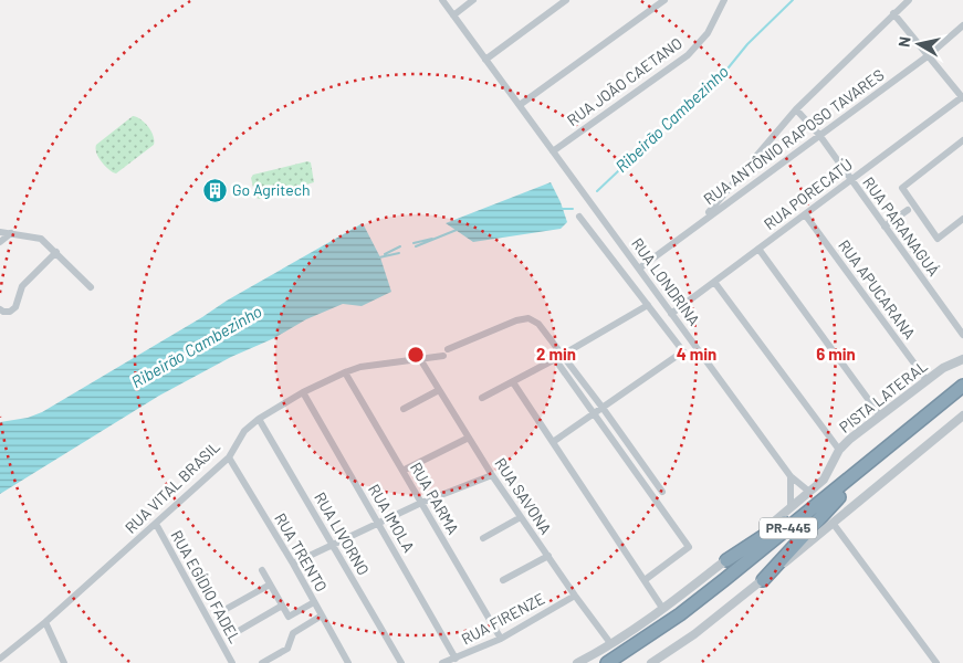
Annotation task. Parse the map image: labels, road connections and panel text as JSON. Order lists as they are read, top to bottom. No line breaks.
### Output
{"streets":{"highway":["PR-445"],"street":["RUA JOÃO CAETANO","RUA ANTÔNIO RAPOSO TAVARES","RUA PORECATÚ","RUA PARANAGUÁ","RUA LONDRINA","RUA APUCARANA","PISTA LATERAL","RUA VITAL BRASIL","RUA SAVONA","RUA PARMA","RUA IMOLA","RUA LIVORNO","RUA TRENTO","RUA EGÍDIO FADEL","RUA FIRENZE"]},"crossings":[["RUA JOÃO CAETANO","RUA LONDRINA"],["RUA ANTÔNIO RAPOSO TAVARES","RUA PARANAGUÁ"],["RUA ANTÔNIO RAPOSO TAVARES","RUA LONDRINA"],["RUA PORECATÚ","RUA PARANAGUÁ"],["RUA PORECATÚ","RUA LONDRINA"],["RUA PORECATÚ","RUA APUCARANA"],["RUA LONDRINA","PISTA LATERAL"],["RUA APUCARANA","PISTA LATERAL"],["PISTA LATERAL","RUA SAVONA"],["RUA VITAL BRASIL","RUA SAVONA"],["RUA VITAL BRASIL","RUA PARMA"],["RUA VITAL BRASIL","RUA IMOLA"],["RUA VITAL BRASIL","RUA LIVORNO"],["RUA VITAL BRASIL","RUA TRENTO"],["RUA VITAL BRASIL","RUA EGÍDIO FADEL"],["RUA SAVONA","RUA FIRENZE"],["RUA PARMA","RUA FIRENZE"],["RUA IMOLA","RUA FIRENZE"]],"water":["Ribeirão Cambezinho"],"places":{"building":["Go Agritech"]},"north":"left","rings":["2 min","4 min","6 min"]}
